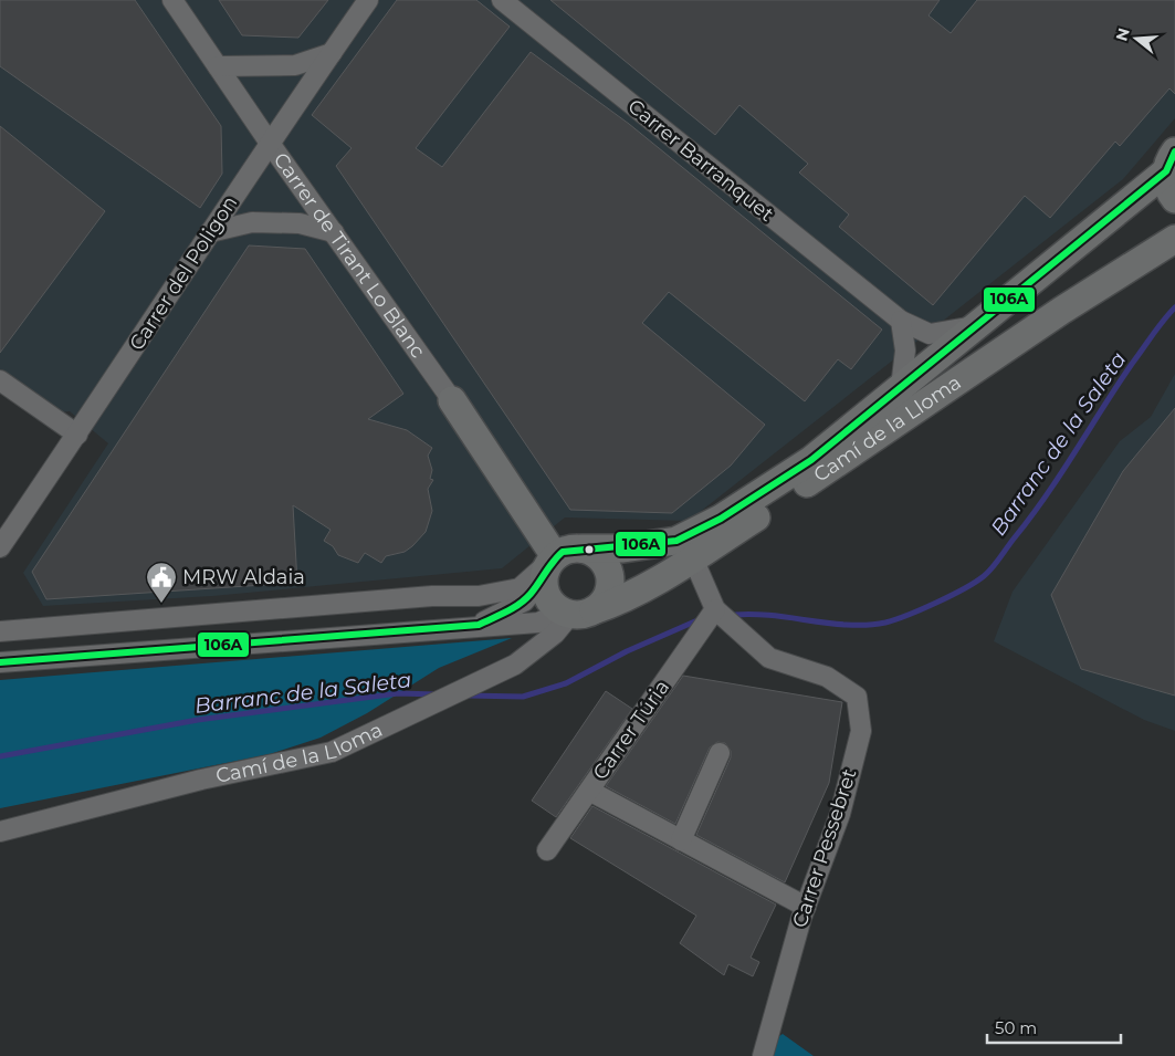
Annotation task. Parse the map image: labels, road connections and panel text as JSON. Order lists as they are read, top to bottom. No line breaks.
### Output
{"streets":{"street":["Carrer Barranquet","Carrer de Tirant Lo Blanc","Carrer del Poligon","Camí de la Lloma","Carrer Túria","Carrer Pessebret"]},"crossings":[["Carrer Barranquet","Camí de la Lloma"],["Carrer de Tirant Lo Blanc","Carrer del Poligon"],["Carrer de Tirant Lo Blanc","Camí de la Lloma"],["Camí de la Lloma","Carrer Pessebret"],["Carrer Túria","Carrer Pessebret"]],"water":["Barranc de la Saleta"],"places":{"public building":["MRW Aldaia"]},"lines":["transit line 106A"],"scale_bar":"50 m","north":"left"}
